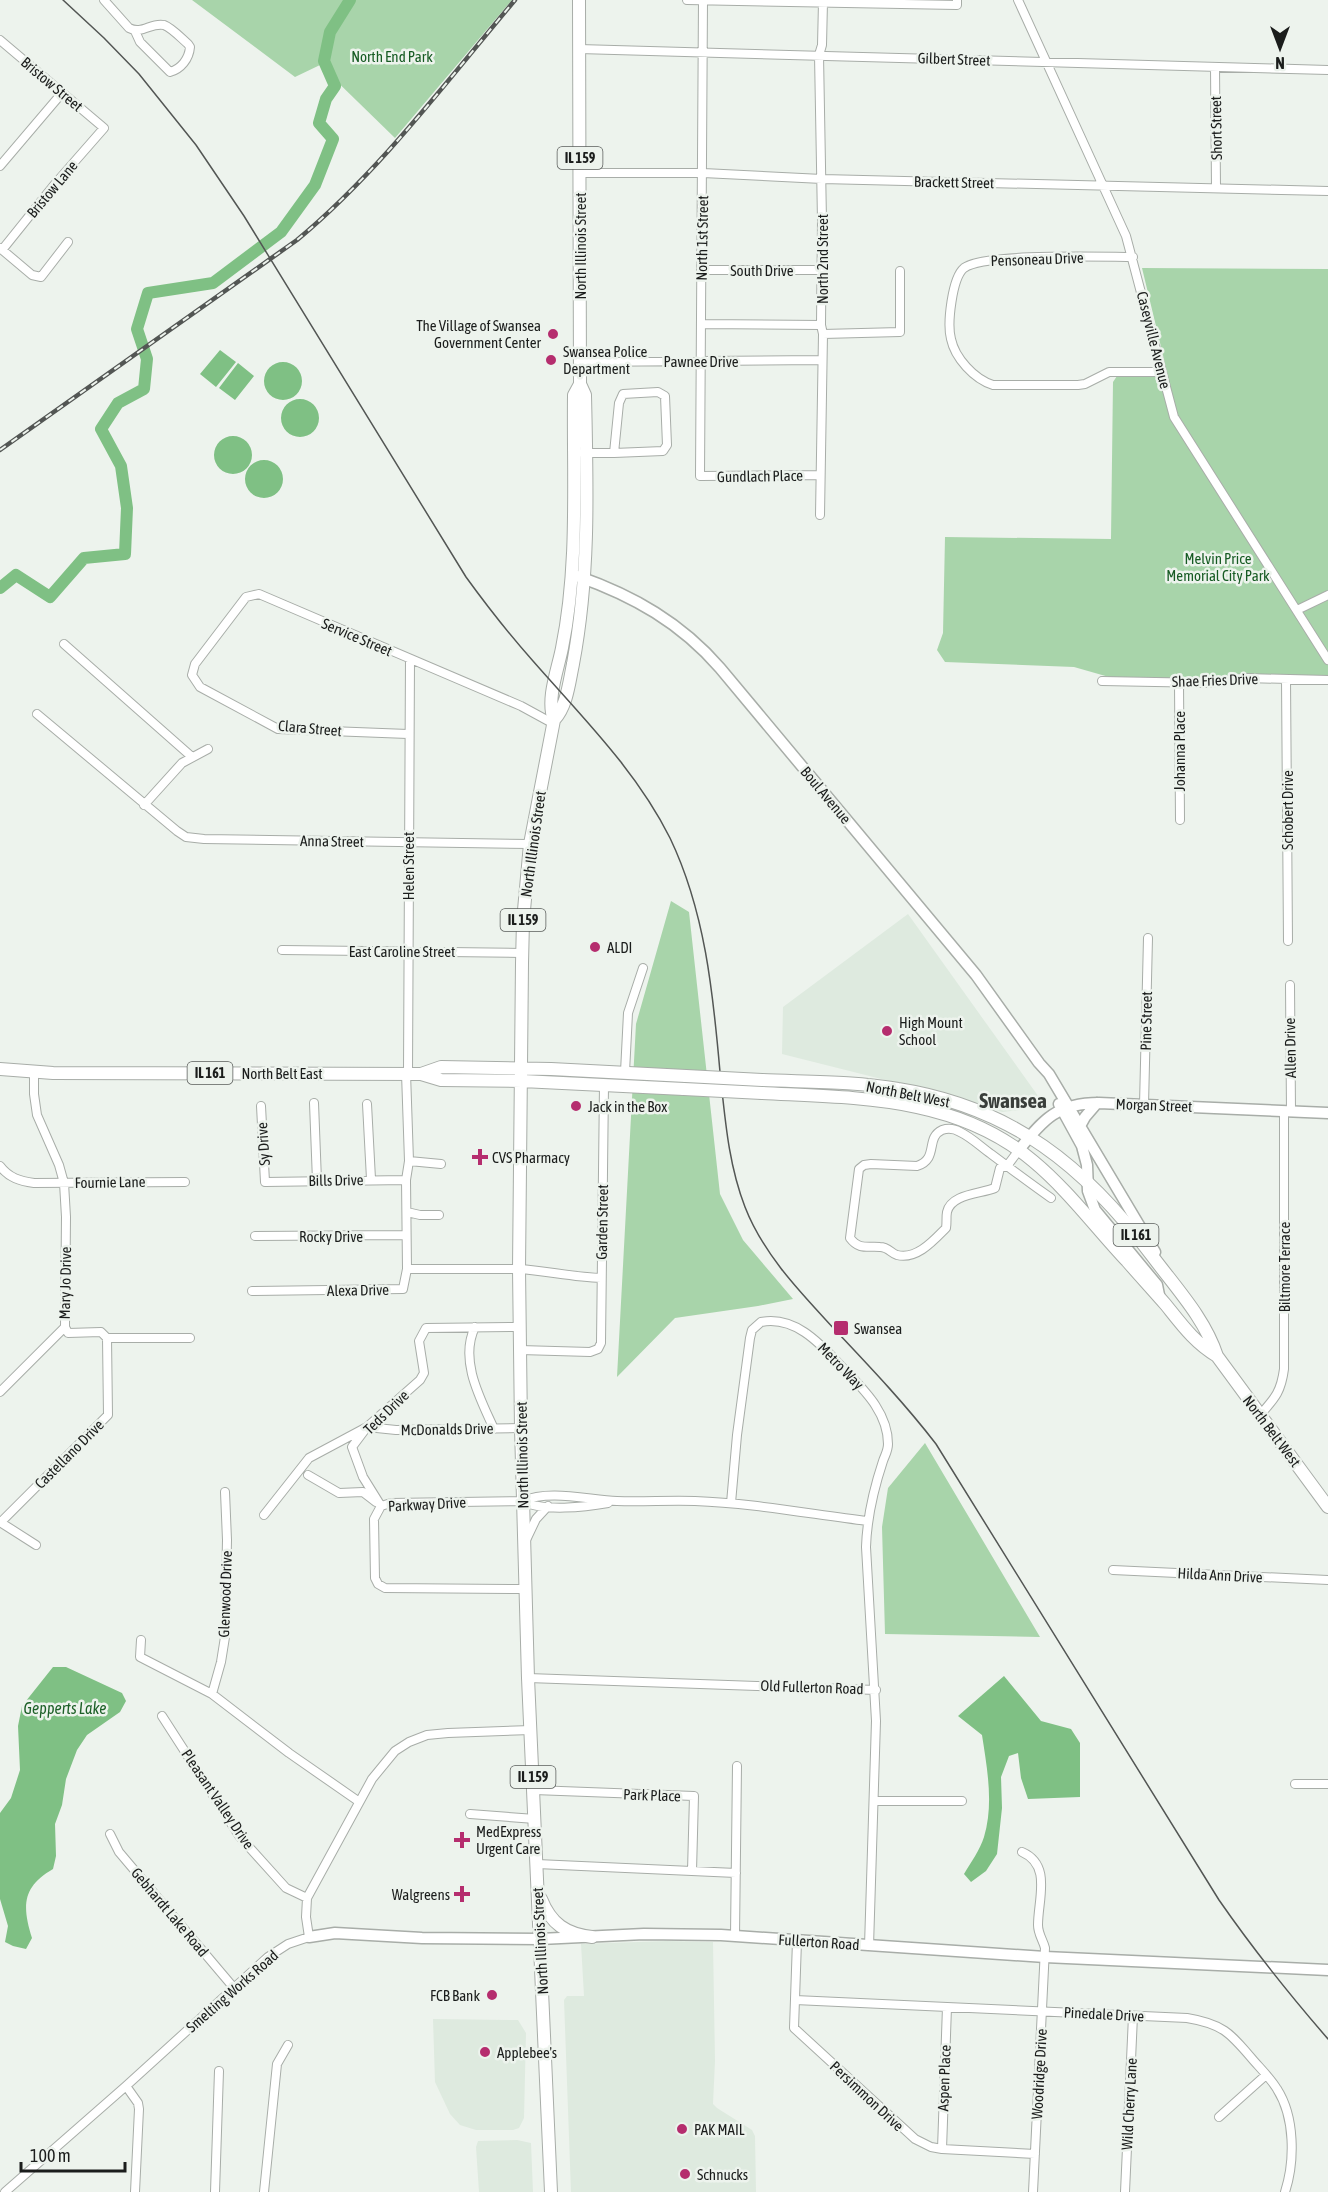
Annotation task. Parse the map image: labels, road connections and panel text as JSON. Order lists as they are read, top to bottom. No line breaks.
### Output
{"streets":{"main road":["IL 159","North Illinois Street","IL 161","North Belt East","North Belt West"],"street":["Gilbert Street","Bristow Street","Short Street","Brackett Street","Bristow Lane","North 1st Street","North 2nd Street","Pensoneau Drive","South Drive","Caseyville Avenue","Pawnee Drive","Gundlach Place","Service Street","Shae Fries Drive","Clara Street","Johanna Place","Boul Avenue","Schobert Drive","Anna Street","Helen Street","East Caroline Street","Pine Street","Allen Drive","Morgan Street","Sy Drive","Bills Drive","Fournie Lane","Garden Street","Rocky Drive","Biltmore Terrace","Mary Jo Drive","Alexa Drive","Metro Way","Teds Drive","McDonalds Drive","Castellano Drive","Parkway Drive","Hilda Ann Drive","Glenwood Drive","Old Fullerton Road","Park Place","Pleasant Valley Drive","Gebhardt Lake Road","Fullerton Road","Smelting Works Road","Pinedale Drive","Woodridge Drive","Aspen Place","Persimmon Drive","Wild Cherry Lane"]},"crossings":[["Gilbert Street","Short Street"],["Gilbert Street","North 1st Street"],["Gilbert Street","North Illinois Street"],["Gilbert Street","North 2nd Street"],["Gilbert Street","Caseyville Avenue"],["Bristow Street","Bristow Lane"],["Short Street","Brackett Street"],["Brackett Street","North 1st Street"],["Brackett Street","North Illinois Street"],["Brackett Street","North 2nd Street"],["Brackett Street","Caseyville Avenue"],["North 1st Street","South Drive"],["North 1st Street","Pawnee Drive"],["North 1st Street","Gundlach Place"],["North Illinois Street","Pawnee Drive"],["North Illinois Street","Service Street"],["North Illinois Street","Boul Avenue"],["North Illinois Street","Anna Street"],["North Illinois Street","East Caroline Street"],["North Illinois Street","North Belt East"],["North Illinois Street","North Belt West"],["North Illinois Street","Garden Street"],["North Illinois Street","Alexa Drive"],["North Illinois Street","Teds Drive"],["North Illinois Street","McDonalds Drive"],["North Illinois Street","Parkway Drive"],["North Illinois Street","Old Fullerton Road"],["North Illinois Street","Park Place"],["North Illinois Street","Fullerton Road"],["North 2nd Street","South Drive"],["North 2nd Street","Pawnee Drive"],["North 2nd Street","Gundlach Place"],["Pensoneau Drive","Caseyville Avenue"],["Service Street","Clara Street"],["Service Street","Helen Street"],["Shae Fries Drive","Johanna Place"],["Shae Fries Drive","Schobert Drive"],["Clara Street","Helen Street"],["Boul Avenue","North Belt West"],["Boul Avenue","Morgan Street"],["Anna Street","Helen Street"],["Helen Street","East Caroline Street"],["Helen Street","North Belt East"],["Helen Street","Bills Drive"],["Helen Street","Rocky Drive"],["Helen Street","Alexa Drive"],["Pine Street","Morgan Street"],["Allen Drive","Morgan Street"],["Allen Drive","Biltmore Terrace"],["North Belt East","North Belt West"],["North Belt East","Mary Jo Drive"],["North Belt West","Garden Street"],["North Belt West","Biltmore Terrace"],["Morgan Street","Biltmore Terrace"],["Sy Drive","Bills Drive"],["Fournie Lane","Mary Jo Drive"],["Garden Street","Alexa Drive"],["Metro Way","Old Fullerton Road"],["Teds Drive","McDonalds Drive"],["Teds Drive","Parkway Drive"],["Old Fullerton Road","Fullerton Road"],["Gebhardt Lake Road","Smelting Works Road"],["Fullerton Road","Smelting Works Road"],["Fullerton Road","Woodridge Drive"],["Fullerton Road","Persimmon Drive"],["Pinedale Drive","Woodridge Drive"],["Pinedale Drive","Aspen Place"],["Pinedale Drive","Persimmon Drive"],["Pinedale Drive","Wild Cherry Lane"],["Woodridge Drive","Persimmon Drive"],["Aspen Place","Persimmon Drive"]],"districts":["Swansea"],"water":["Gepperts Lake"],"parks":["North End Park","Melvin Price Memorial City Park"],"places":{"other":["The Village of Swansea Government Center","Swansea Police Department","ALDI","High Mount School","Jack in the Box","FCB Bank","Applebee's","PAK MAIL","Schnucks"],"health":["CVS Pharmacy","MedExpress Urgent Care","Walgreens"],"transit":["Swansea"]},"scale_bar":"100 m","north":"bottom"}
